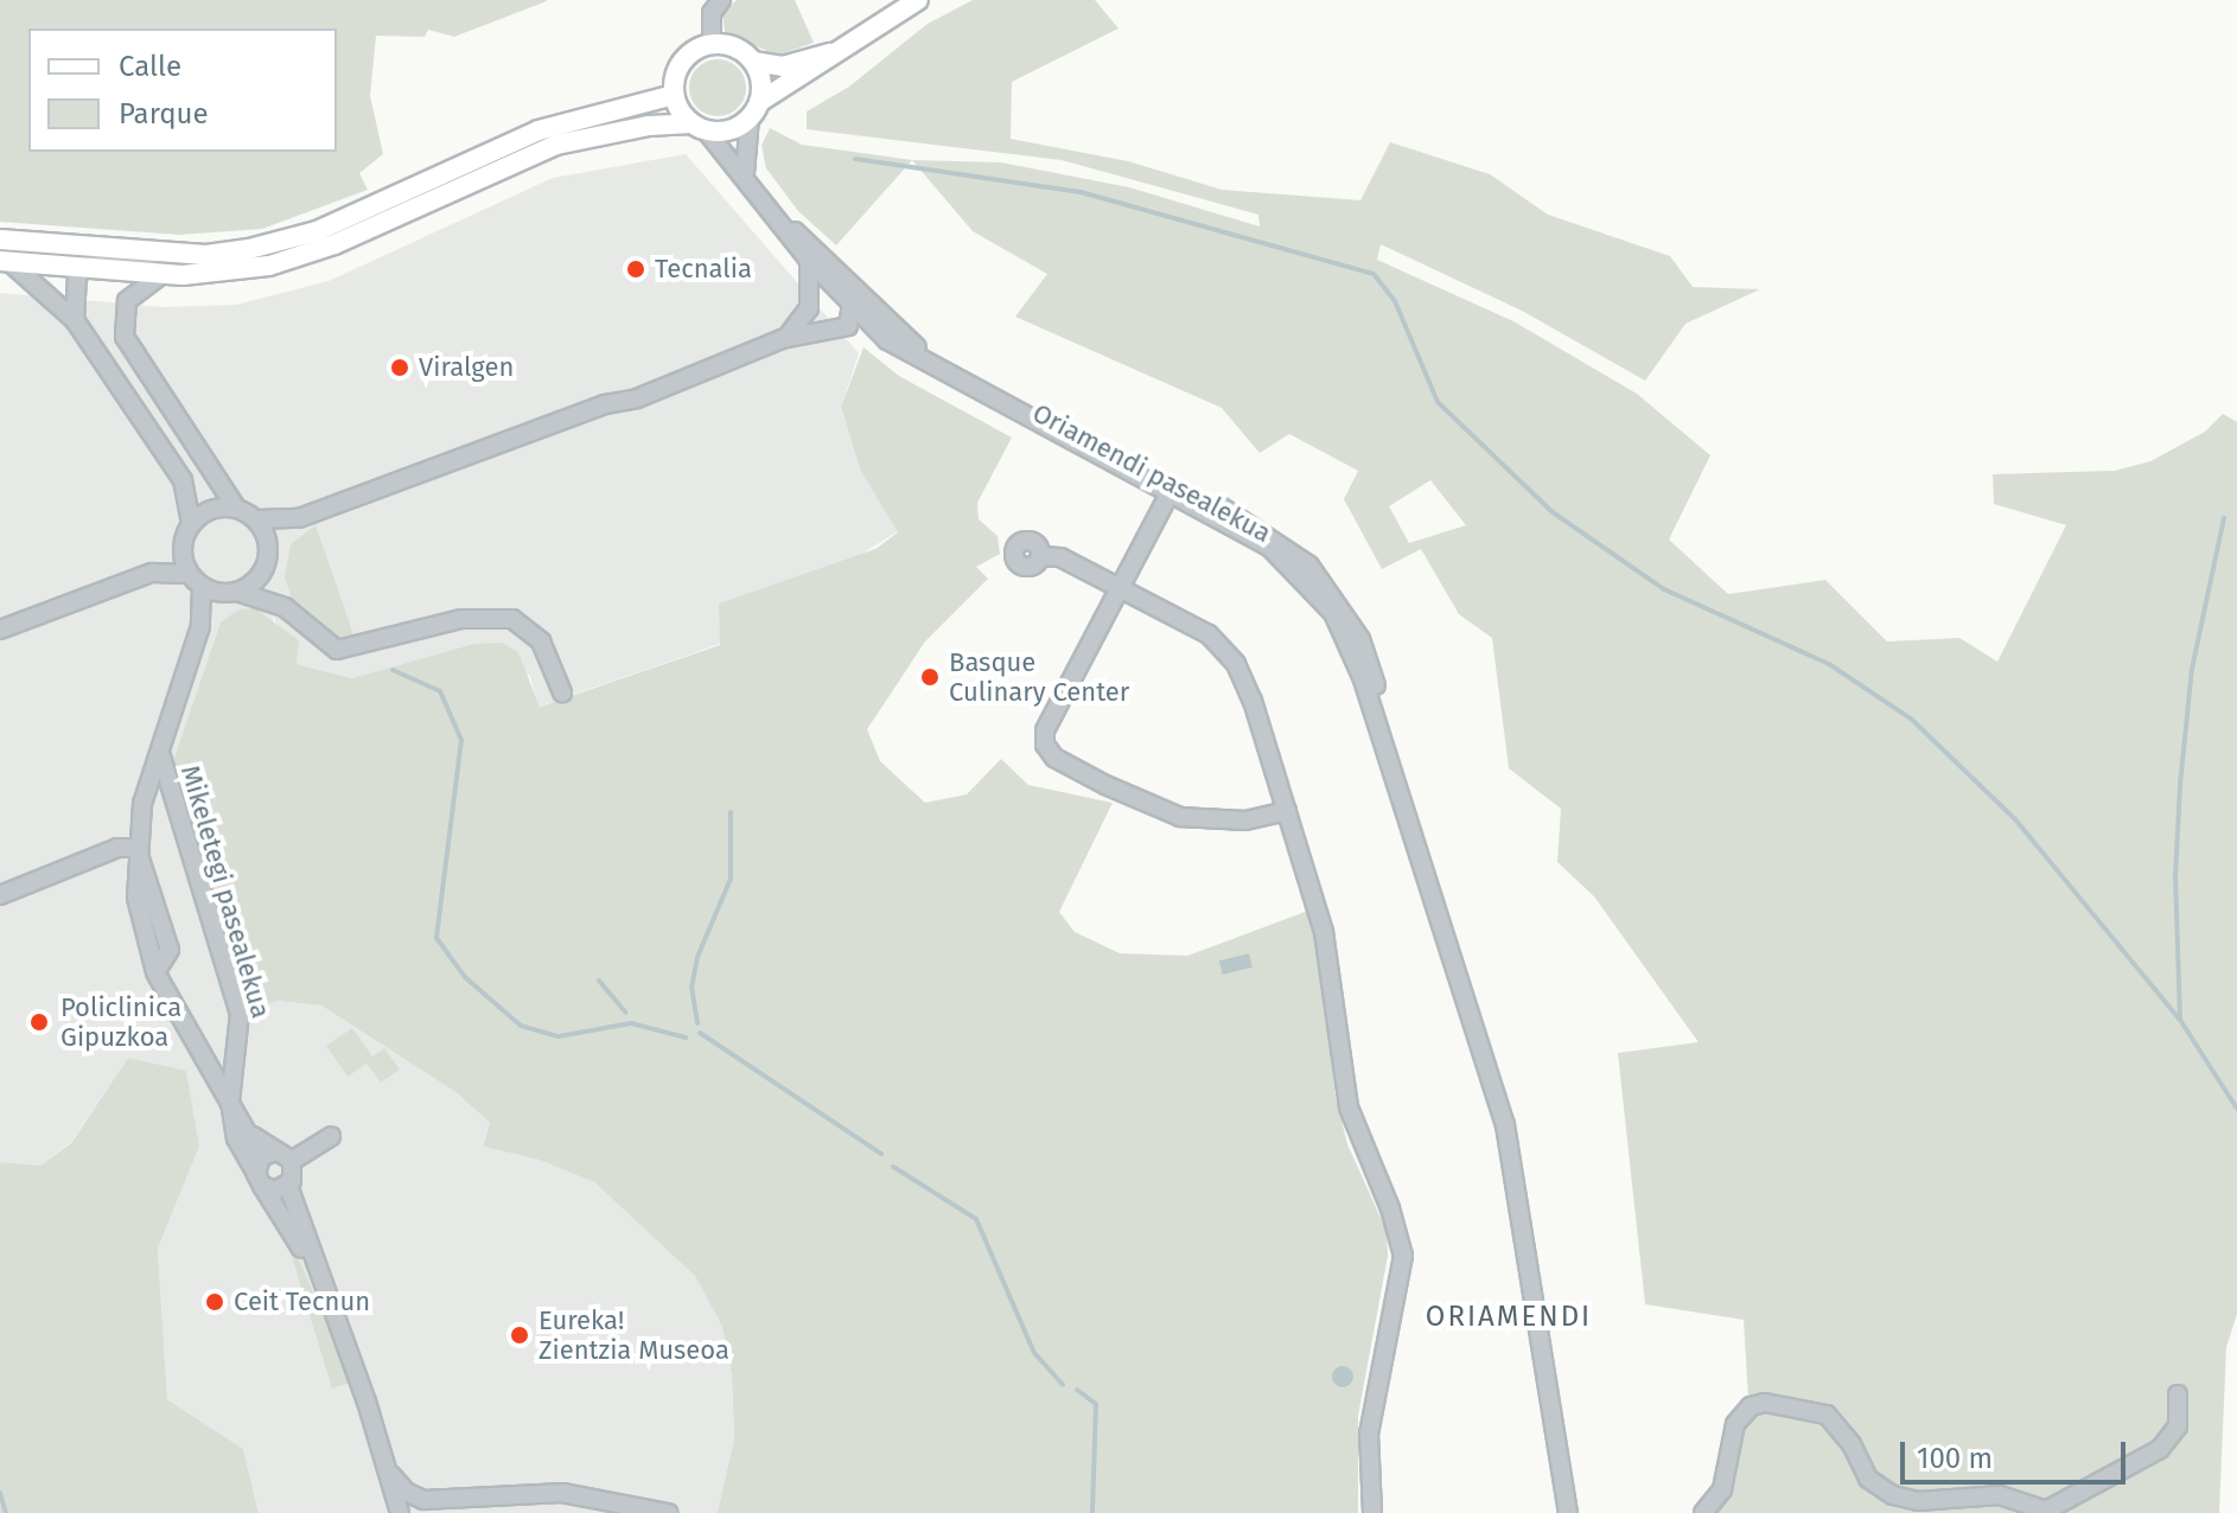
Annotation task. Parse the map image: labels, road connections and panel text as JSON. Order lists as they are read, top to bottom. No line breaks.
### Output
{"streets":{"street":["Oriamendi pasealekua","Mikeletegi pasealekua"]},"districts":["ORIAMENDI"],"places":["Tecnalia","Viralgen","Basque Culinary Center","Policlinica Gipuzkoa","Ceit Tecnun","Eureka! Zientzia Museoa"],"legend":["Calle","Parque"],"scale_bar":"100 m"}
